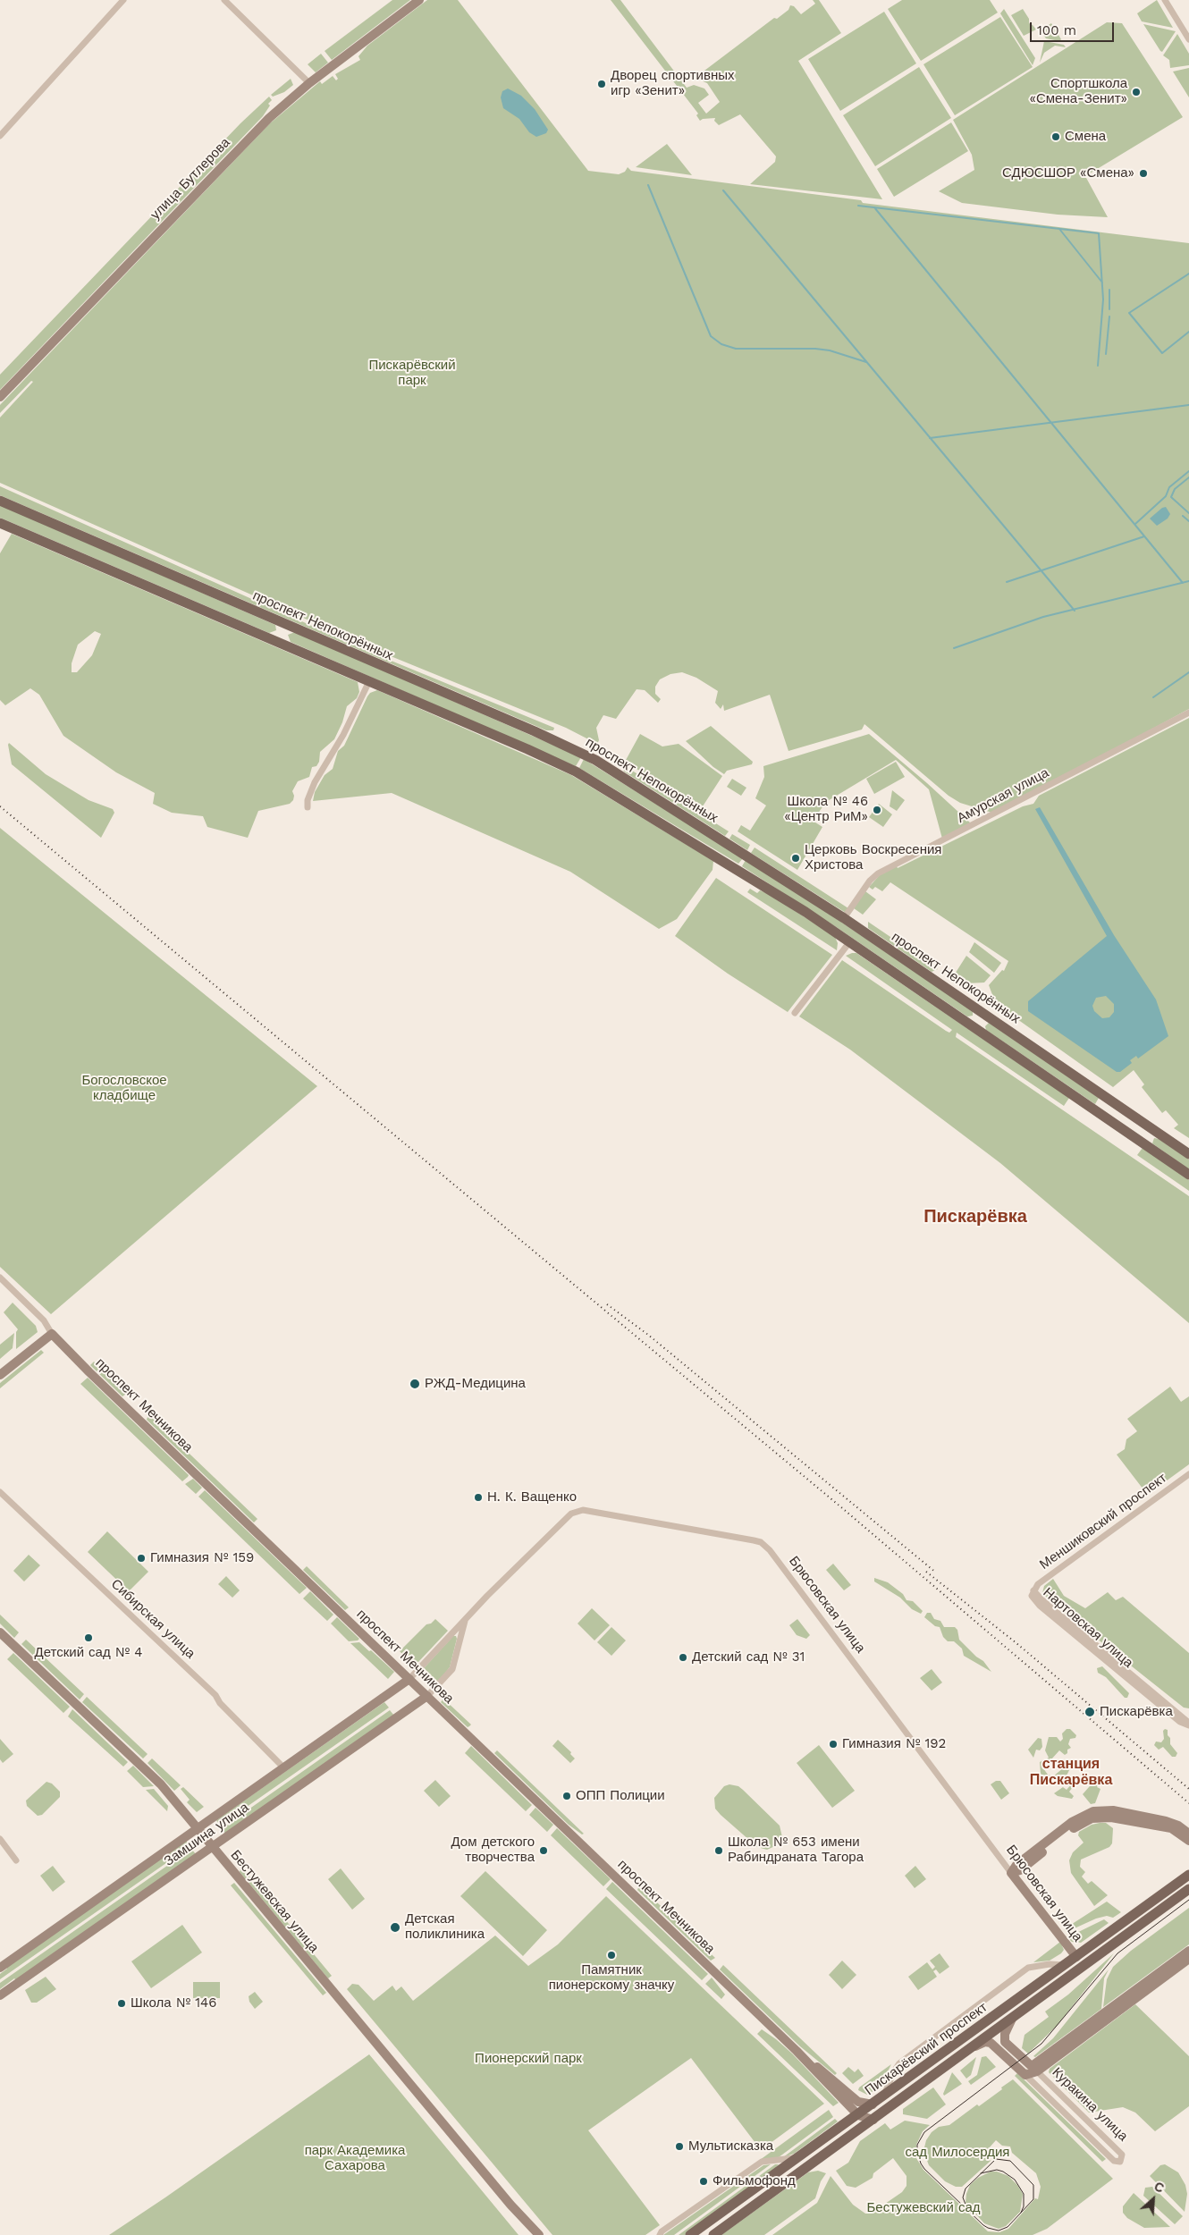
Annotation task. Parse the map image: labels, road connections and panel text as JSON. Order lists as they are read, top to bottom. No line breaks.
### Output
{"streets":{"main road":["проспект Непокорённых","Пискарёвский проспект"],"street":["улица Бутлерова","Амурская улица","проспект Мечникова","Меншиковский проспект","Брюсовская улица","Сибирская улица","Нартовская улица","Замшина улица","Бестужевская улица","Куракина улица"]},"crossings":[["проспект Непокорённых","Амурская улица"],["проспект Мечникова","Брюсовская улица"],["проспект Мечникова","Замшина улица"],["проспект Мечникова","Пискарёвский проспект"],["Меншиковский проспект","Нартовская улица"],["Брюсовская улица","Замшина улица"],["Брюсовская улица","Пискарёвский проспект"],["Сибирская улица","Замшина улица"],["Замшина улица","Бестужевская улица"],["Пискарёвский проспект","Куракина улица"]],"districts":["Пискарёвка","станция Пискарёвка"],"parks":["Пискарёвский парк","Богословское кладбище","Пионерский парк","парк Академика Сахарова","сад Милосердия","Бестужевский сад"],"places":["Дворец спортивных игр «Зенит»","Спортшкола «Смена-Зенит»","Смена","СДЮСШОР «Смена»","Школа № 46 «Центр РиМ»","Церковь Воскресения Христова","РЖД-Медицина","Н. К. Ващенко","Гимназия № 159","Детский сад № 4","Детский сад № 31","Пискарёвка","Гимназия № 192","ОПП Полиции","Дом детского творчества","Школа № 653 имени Рабиндраната Тагора","Детская поликлиника","Памятник пионерскому значку","Школа № 146","Мультисказка","Фильмофонд"],"scale_bar":"100 m","north":"top right"}
